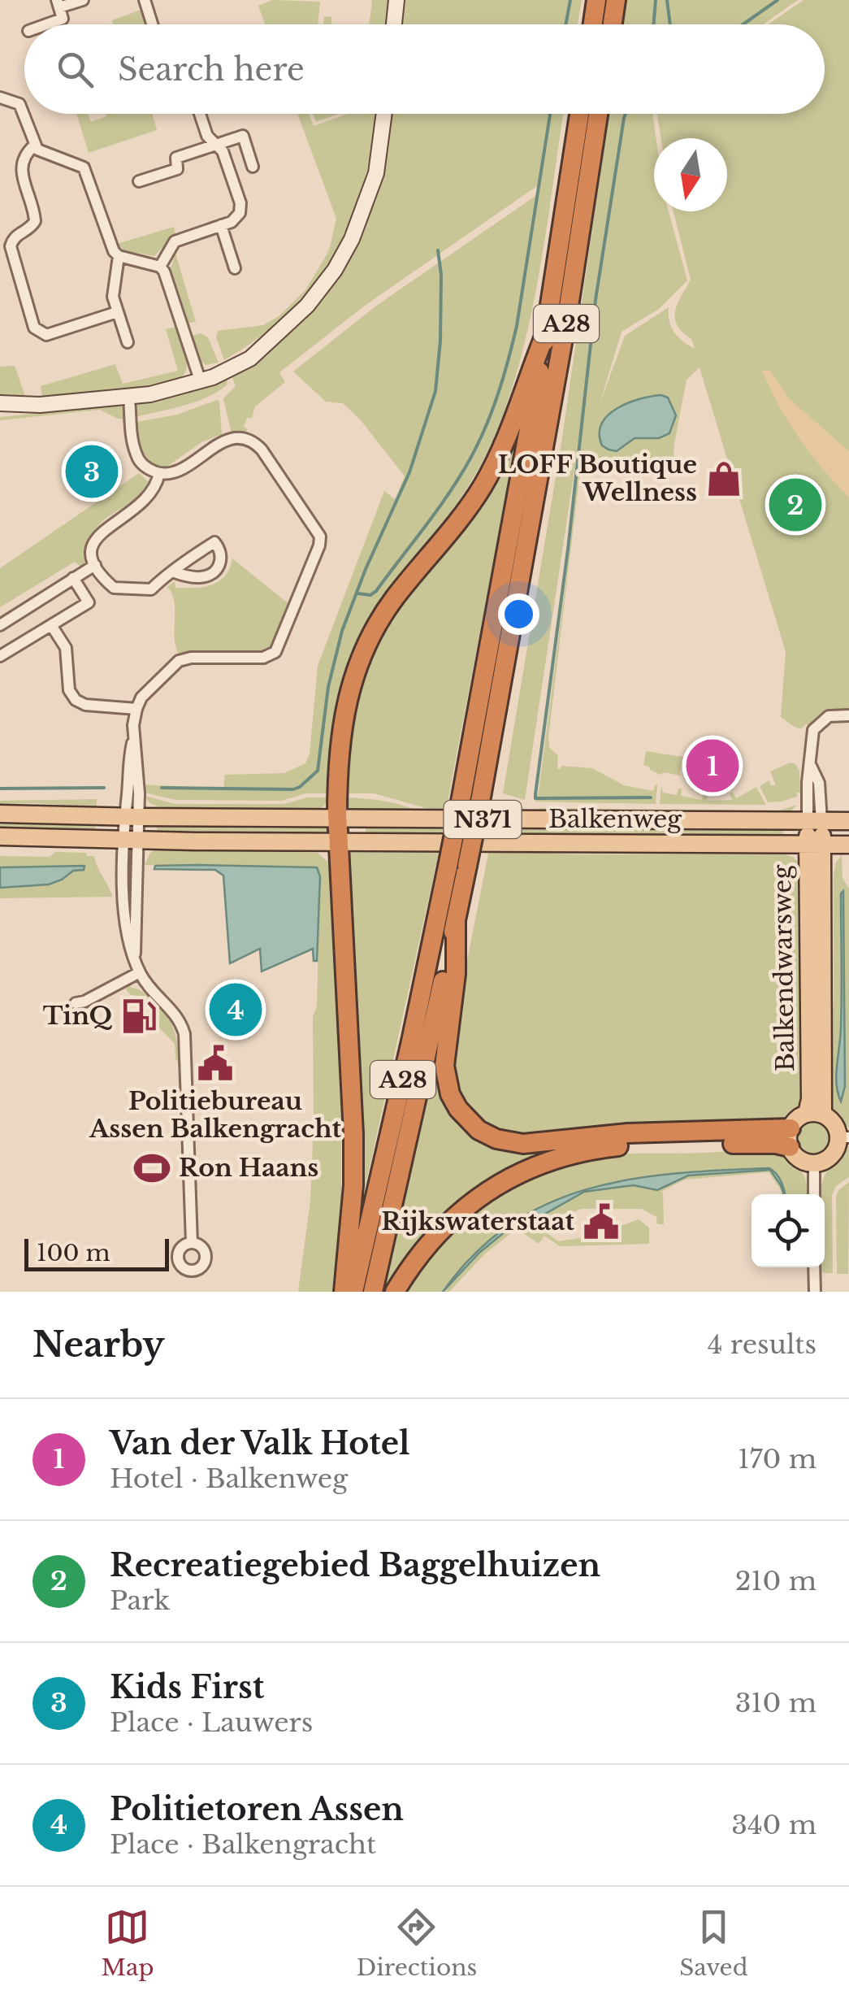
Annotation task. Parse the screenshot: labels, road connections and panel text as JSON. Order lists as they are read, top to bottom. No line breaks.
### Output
{"streets":{"highway":["A28"],"main road":["N371","Balkenweg","Balkendwarsweg"]},"crossings":[["A28","Balkenweg"],["A28","Balkendwarsweg"],["Balkenweg","Balkendwarsweg"]],"places":{"shop":["LOFF Boutique Wellness"],"fuel station":["TinQ"],"public building":["Politiebureau Assen Balkengracht","Rijkswaterstaat"],"sports":["Ron Haans"]},"scale_bar":"100 m","north":"bottom","page":{"search":"Search here","pins":["3","2","1","4"],"scale":"100 m","heading":["Nearby","4 results"],"list":[{"mark":"1","name":"Van der Valk Hotel","note":"Hotel · Balkenweg","value":"170 m"},{"mark":"2","name":"Recreatiegebied Baggelhuizen","note":"Park","value":"210 m"},{"mark":"3","name":"Kids First","note":"Place · Lauwers","value":"310 m"},{"mark":"4","name":"Politietoren Assen","note":"Place · Balkengracht","value":"340 m"}],"nav":["Map","Directions","Saved"]}}
